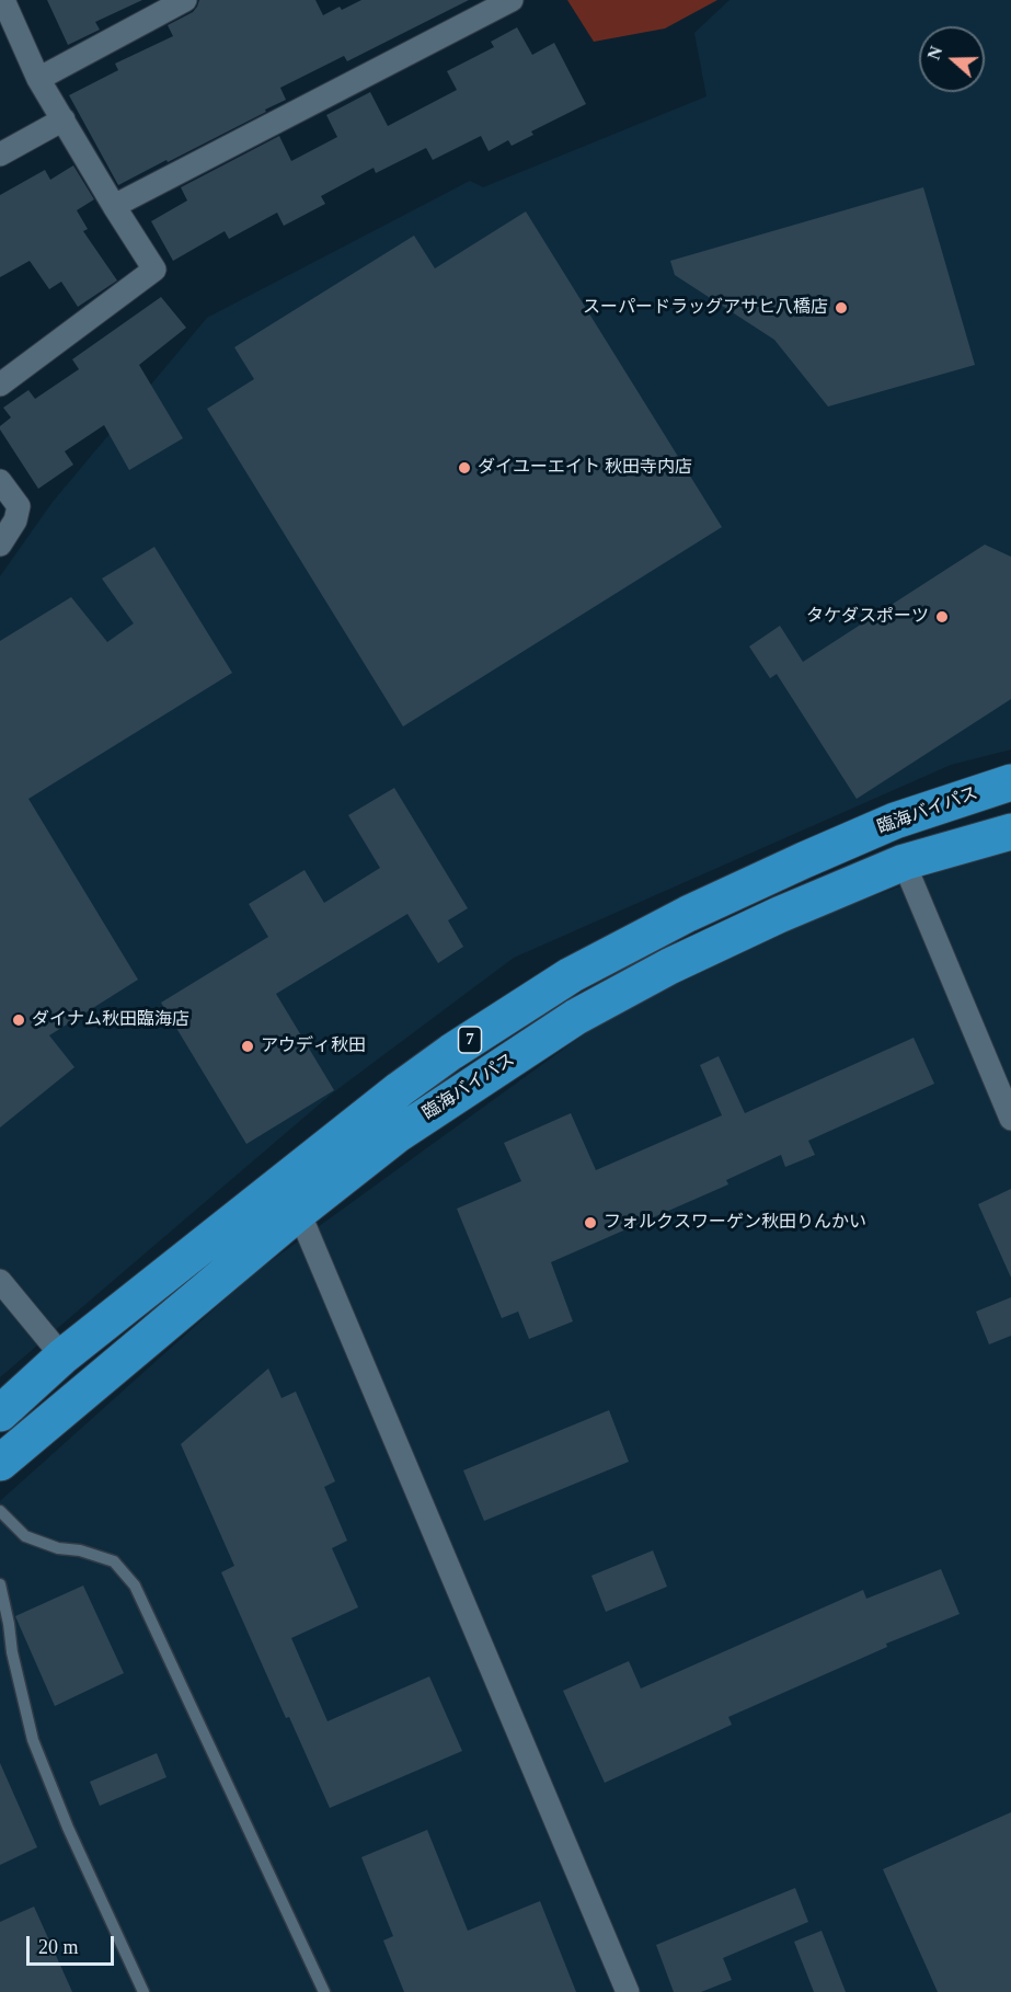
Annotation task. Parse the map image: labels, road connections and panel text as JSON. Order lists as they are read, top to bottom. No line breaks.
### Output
{"streets":{"highway":["臨海バイパス","7"]},"places":["スーパードラッグアサヒ八橋店","ダイユーエイト 秋田寺内店","タケダスポーツ","ダイナム秋田臨海店","アウディ秋田","フォルクスワーゲン秋田りんかい"],"scale_bar":"20 m","north":"left"}
